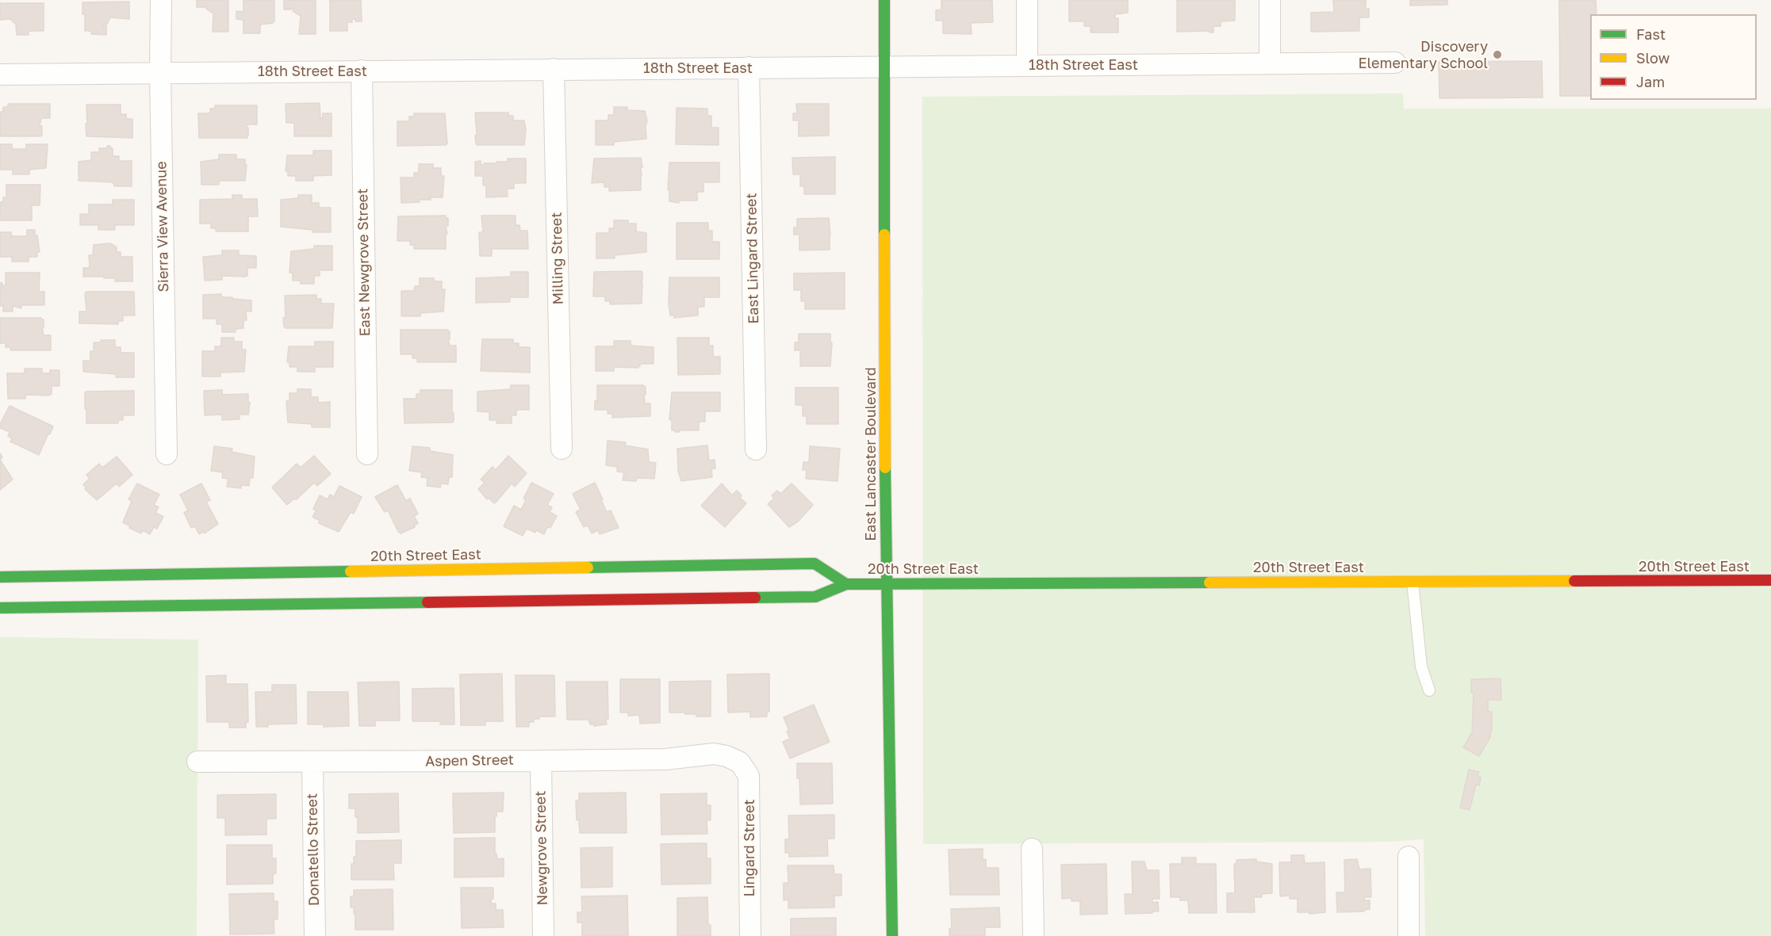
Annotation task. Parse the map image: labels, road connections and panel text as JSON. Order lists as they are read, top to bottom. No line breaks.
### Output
{"streets":{"main road":["East Lancaster Boulevard","20th Street East"],"street":["18th Street East","Sierra View Avenue","Milling Street","East Lingard Street","East Newgrove Street","Aspen Street","Newgrove Street","Lingard Street","Donatello Street"]},"crossings":[["18th Street East","Sierra View Avenue"],["18th Street East","Milling Street"],["18th Street East","East Lingard Street"],["18th Street East","East Newgrove Street"],["18th Street East","East Lancaster Boulevard"],["East Lancaster Boulevard","20th Street East"],["Aspen Street","Newgrove Street"],["Aspen Street","Lingard Street"],["Aspen Street","Donatello Street"]],"places":["Discovery Elementary School"],"legend":["Fast","Slow","Jam"]}
